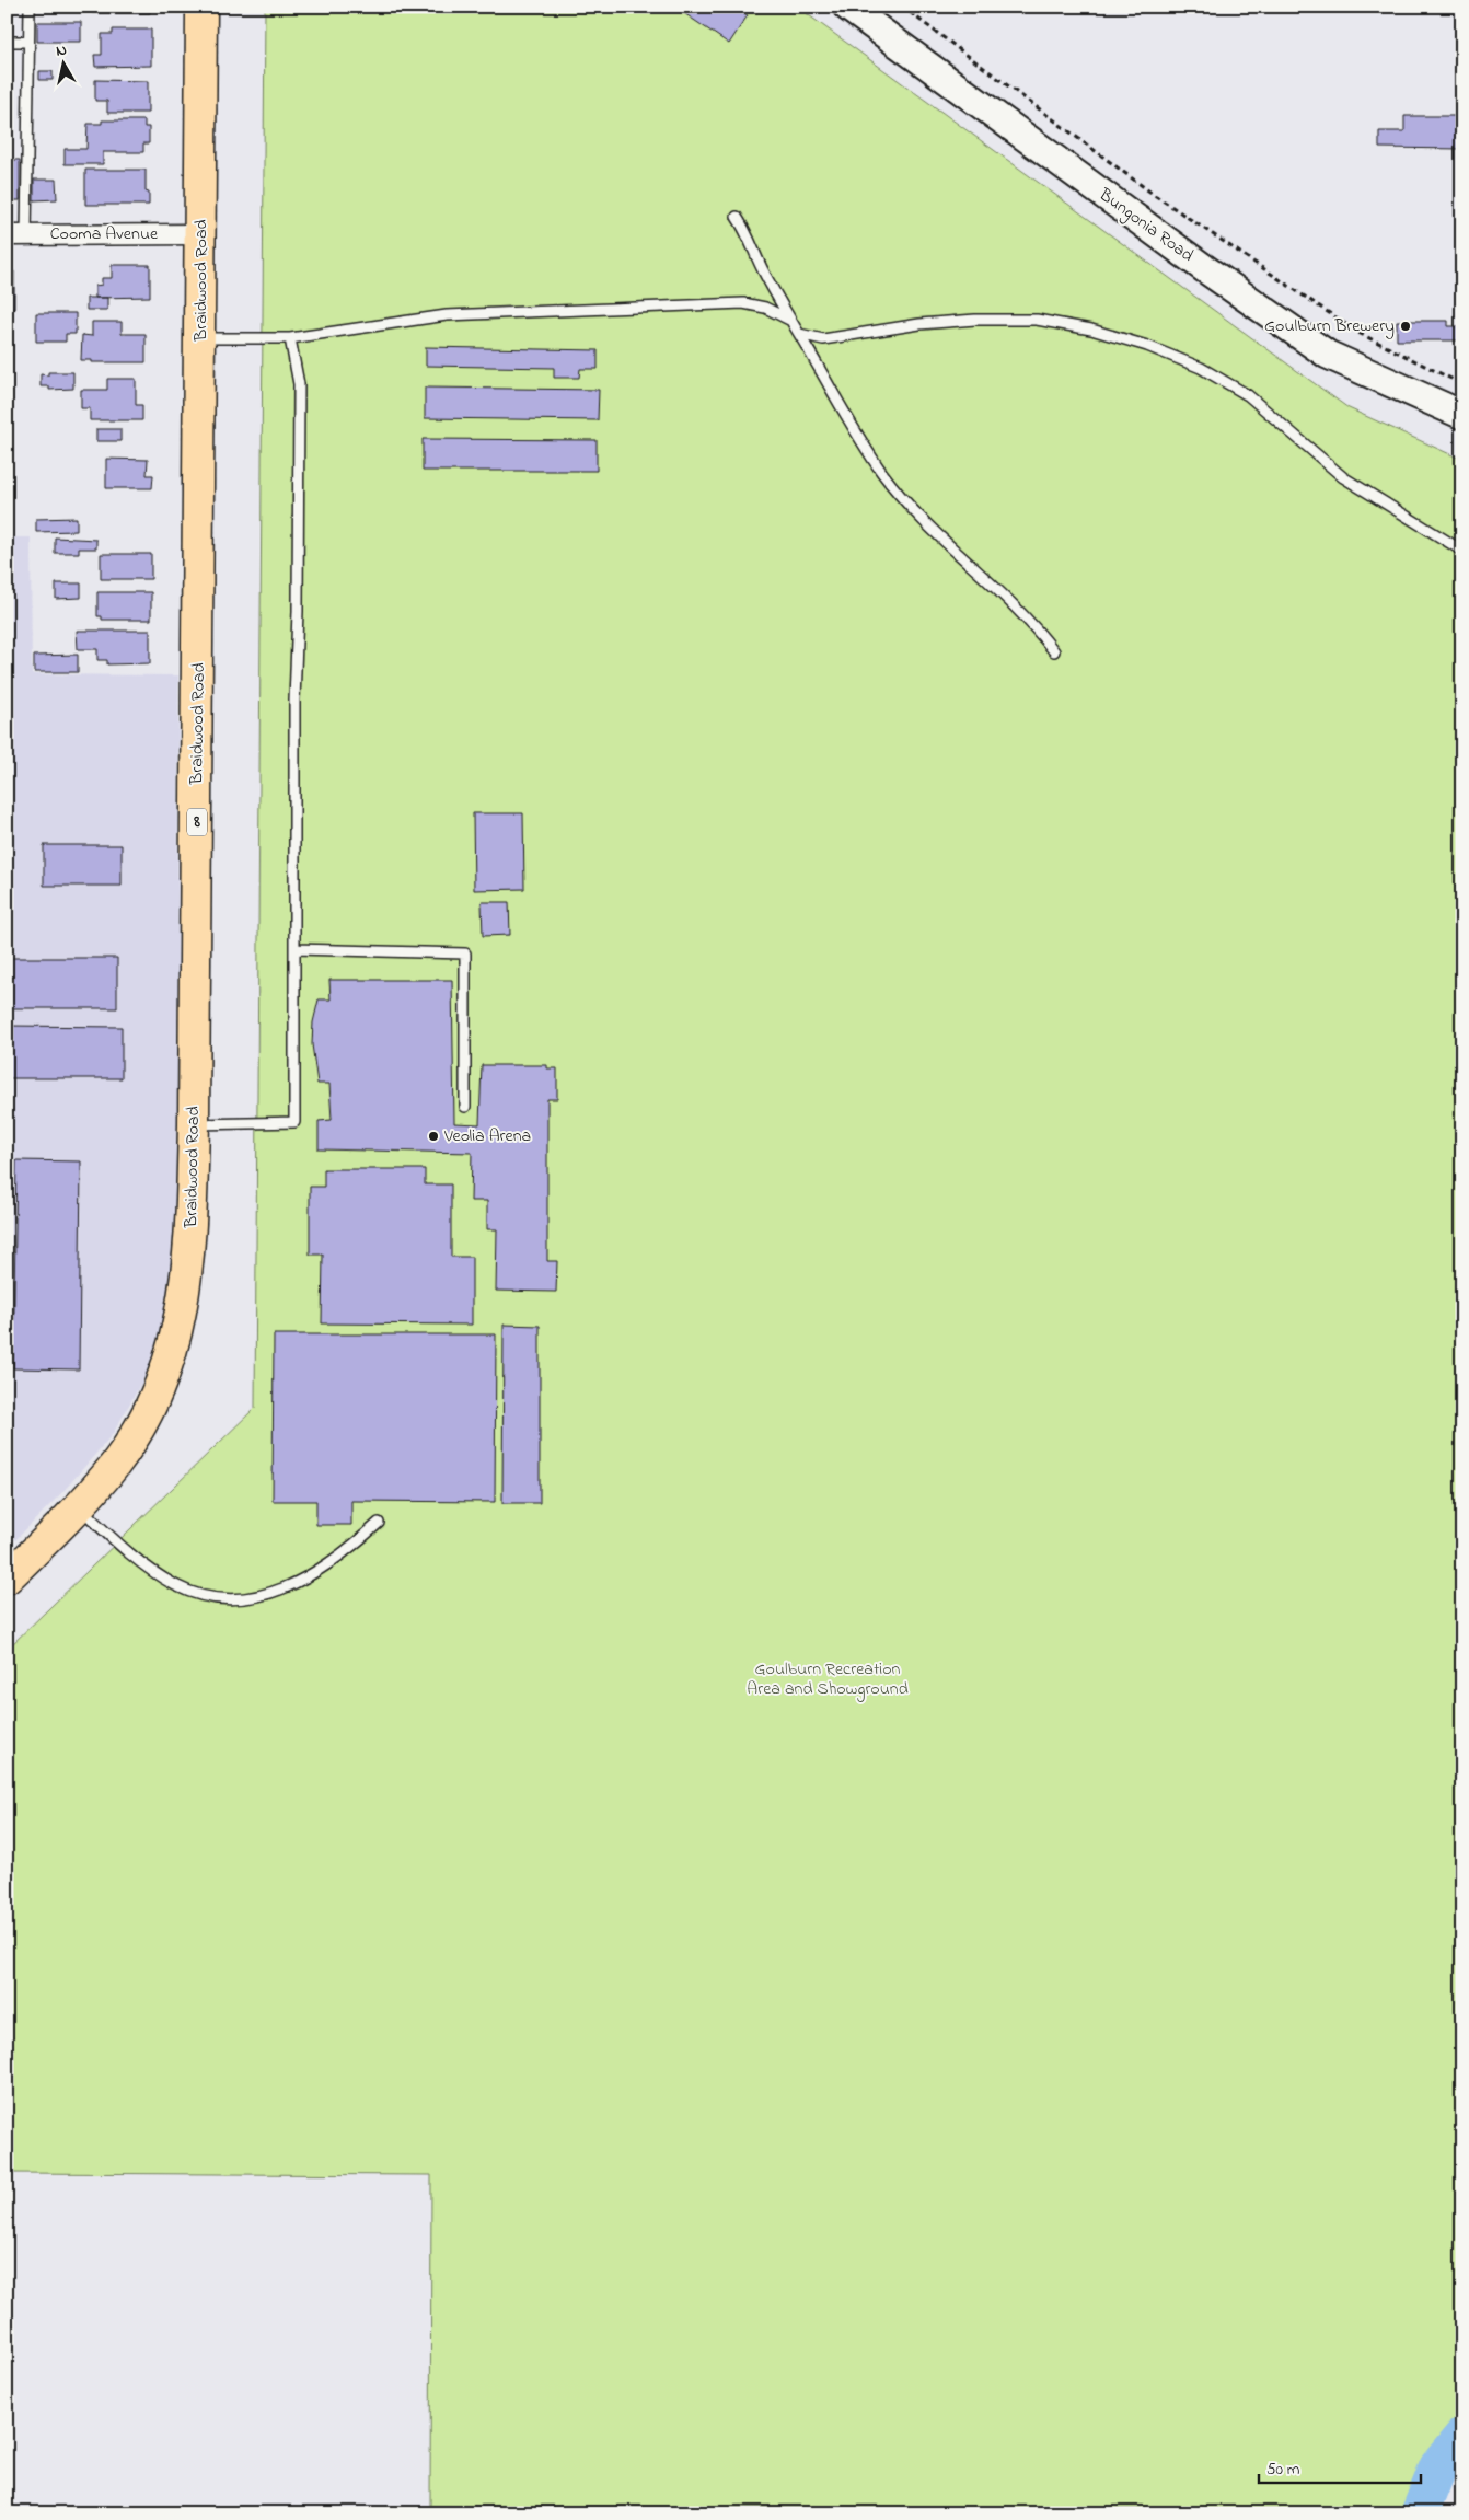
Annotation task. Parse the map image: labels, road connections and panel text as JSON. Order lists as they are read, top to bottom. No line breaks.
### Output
{"streets":{"main road":["Braidwood Road","8"],"street":["Bungonia Road","Cooma Avenue"]},"crossings":[["Cooma Avenue","Braidwood Road"]],"parks":["Goulburn Recreation Area and Showground"],"places":["Goulburn Brewery","Veolia Arena"],"scale_bar":"50 m","north":"top"}
